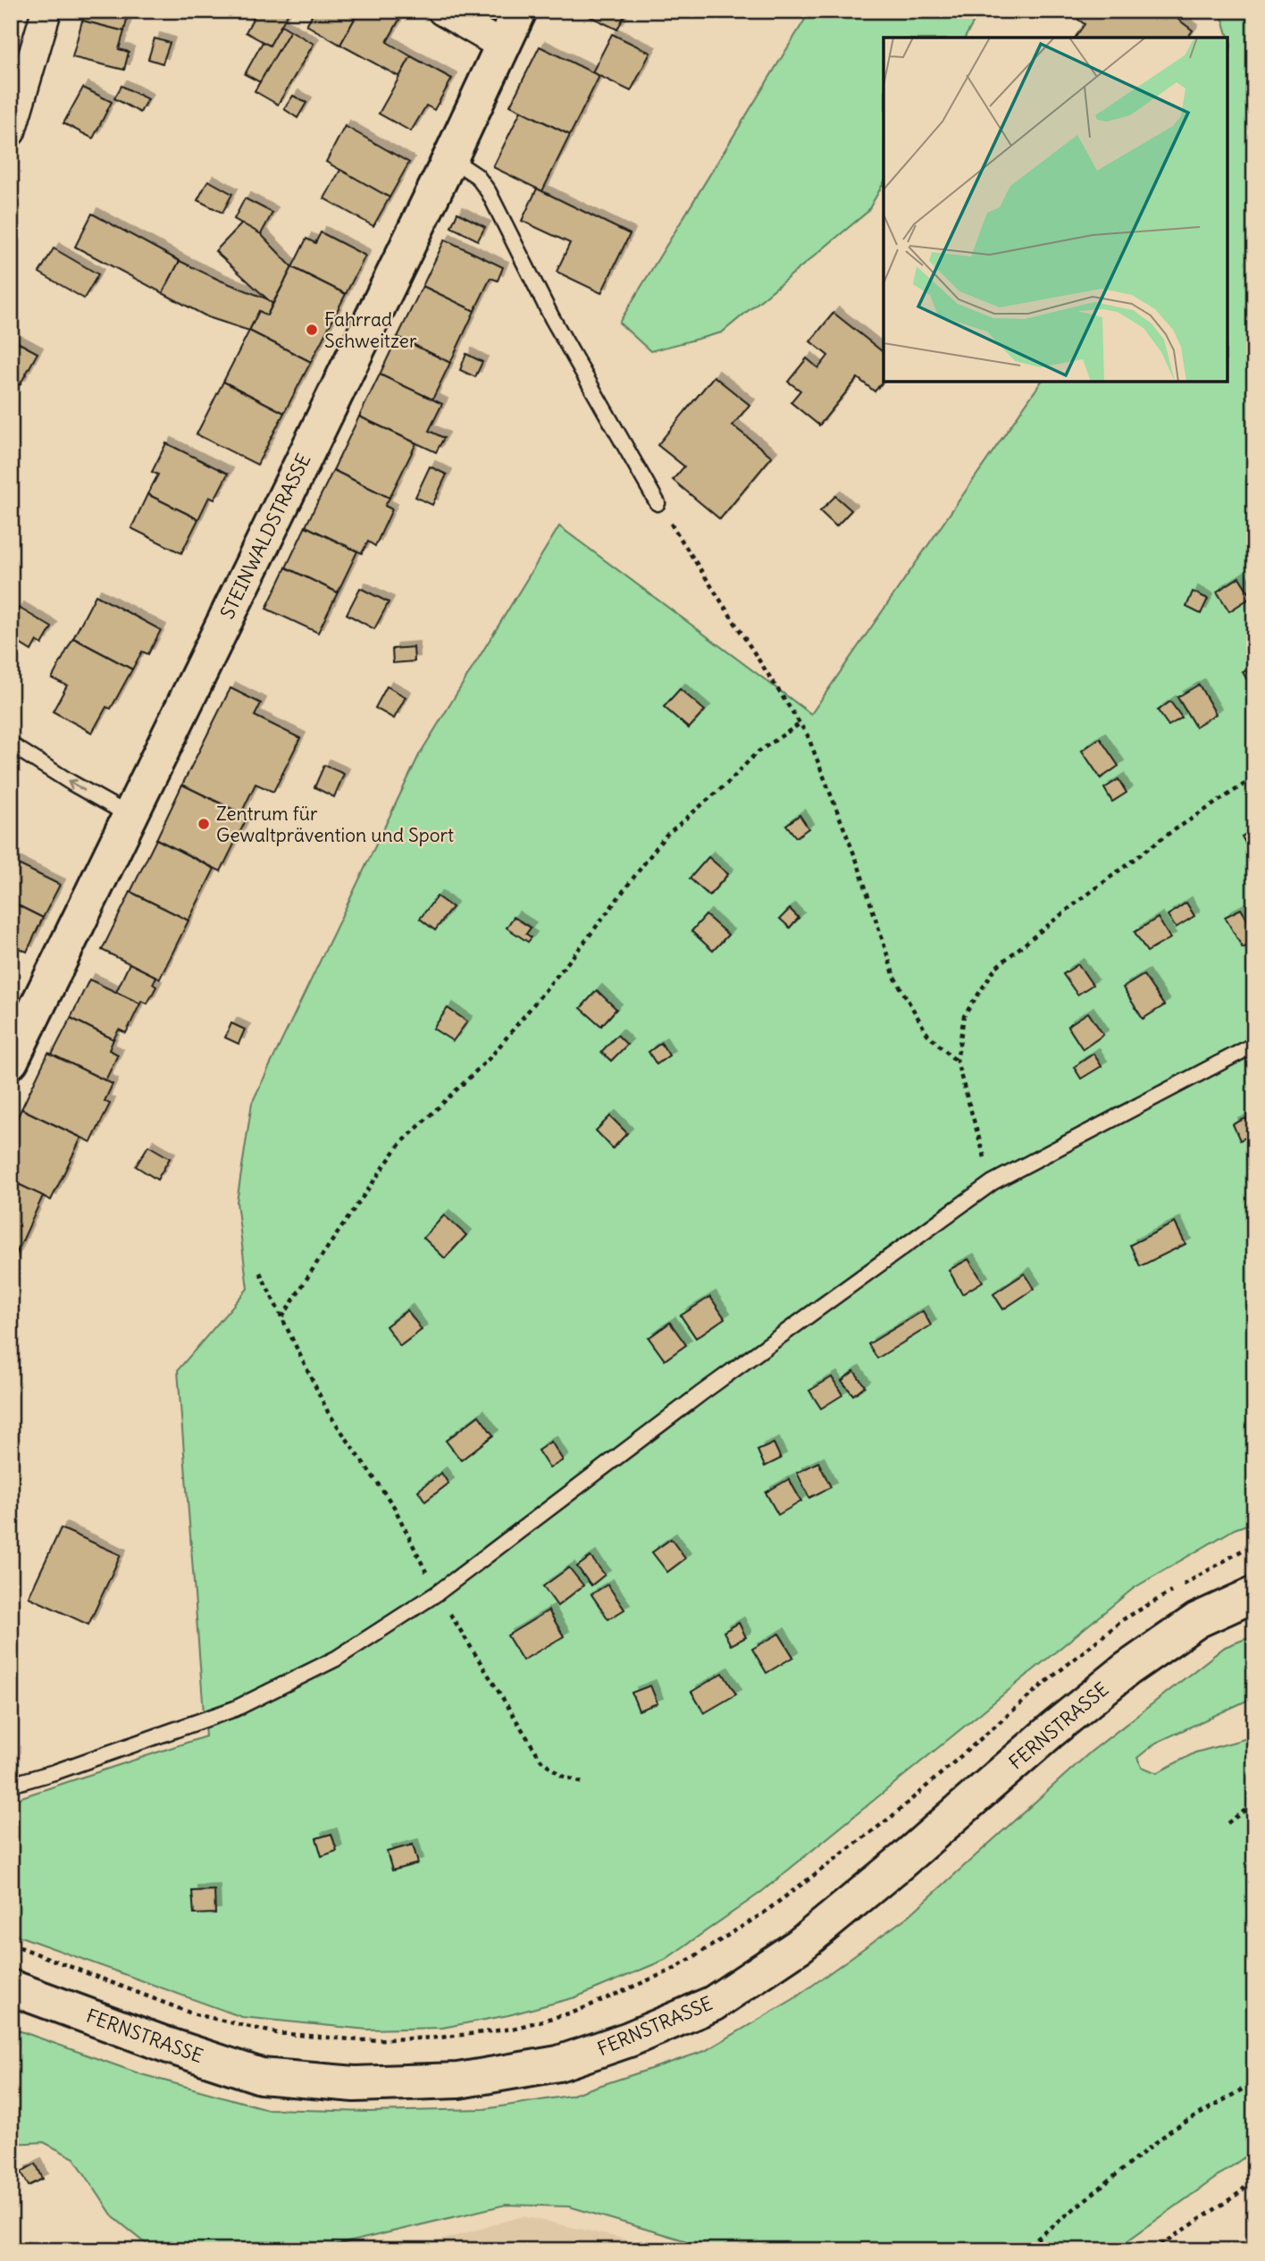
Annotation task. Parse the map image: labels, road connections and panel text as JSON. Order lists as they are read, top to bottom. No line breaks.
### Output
{"streets":{"main road":["STEINWALDSTRASSE","FERNSTRASSE"]},"places":["Fahrrad Schweitzer","Zentrum für Gewaltprävention und Sport"]}
